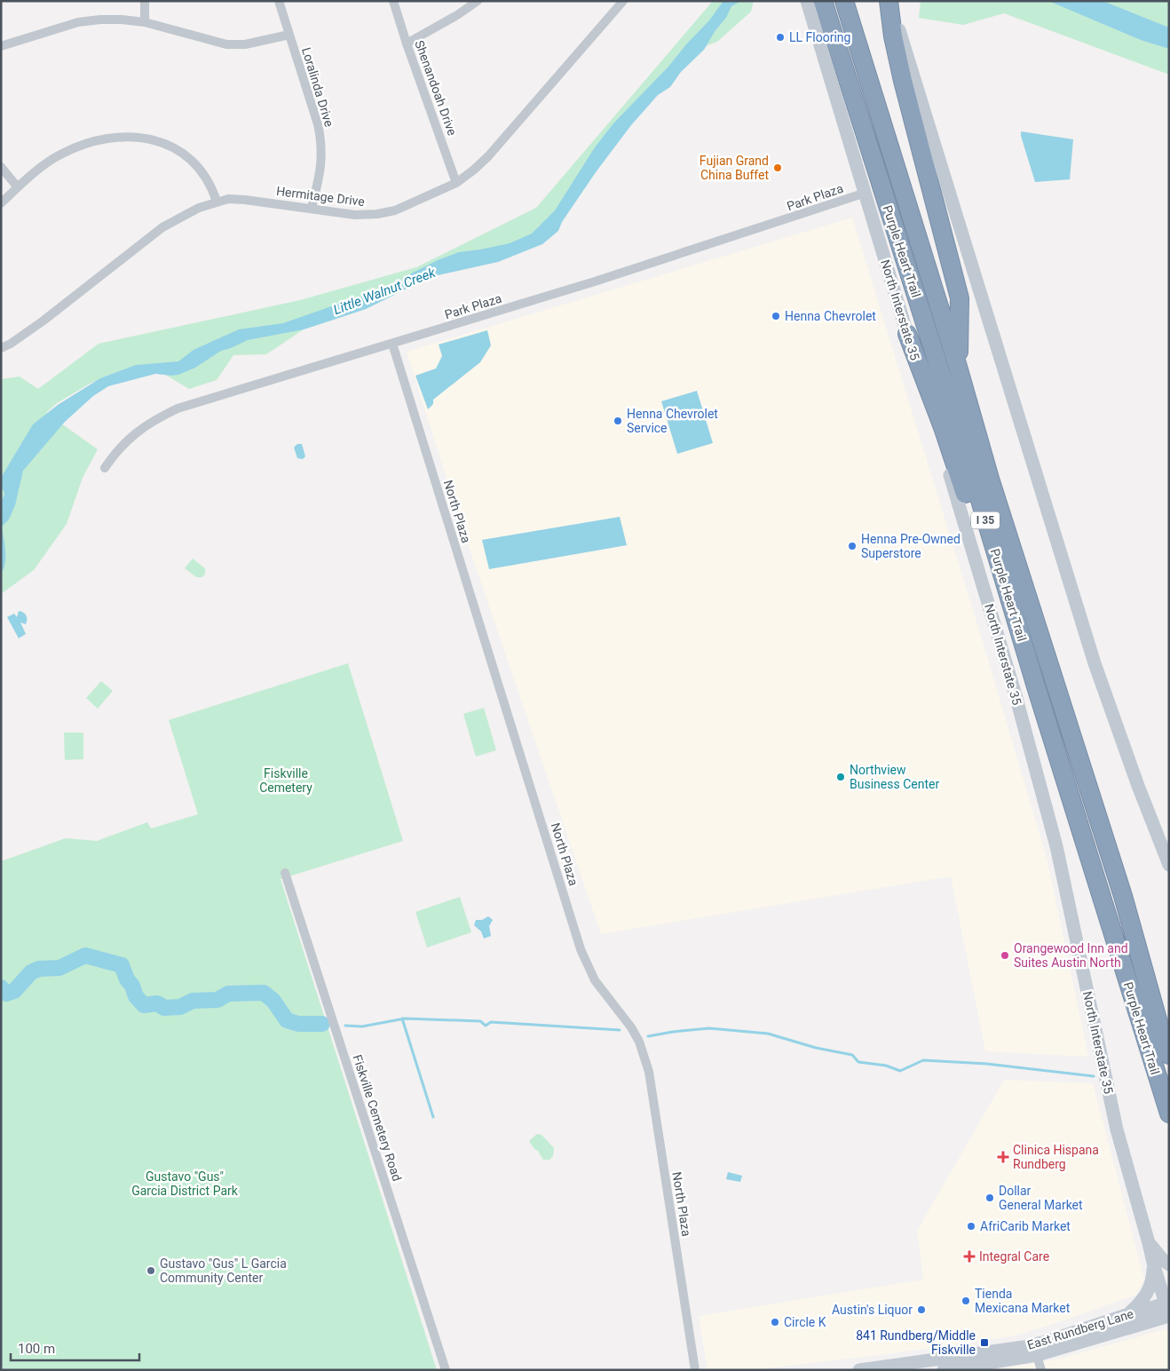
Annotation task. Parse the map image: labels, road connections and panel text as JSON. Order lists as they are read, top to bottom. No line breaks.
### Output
{"streets":{"highway":["Purple Heart Trail","I 35"],"main road":["North Interstate 35","East Rundberg Lane"],"street":["Loralinda Drive","Shenandoah Drive","Hermitage Drive","Park Plaza","North Plaza","Fiskville Cemetery Road"]},"crossings":[["Loralinda Drive","Hermitage Drive"],["Shenandoah Drive","Hermitage Drive"],["Park Plaza","North Interstate 35"],["Park Plaza","North Plaza"],["North Interstate 35","East Rundberg Lane"]],"water":["Little Walnut Creek"],"parks":["Fiskville Cemetery","Gustavo \"Gus\" Garcia District Park"],"places":{"other":["LL Flooring","Fujian Grand China Buffet","Henna Chevrolet","Henna Chevrolet Service","Henna Pre-Owned Superstore","Northview Business Center","Orangewood Inn and Suites Austin North","Dollar General Market","AfriCarib Market","Gustavo \"Gus\" L Garcia Community Center","Tienda Mexicana Market","Austin's Liquor","Circle K"],"health":["Clinica Hispana Rundberg","Integral Care"],"transit":["841 Rundberg/Middle Fiskville"]},"scale_bar":"100 m"}
